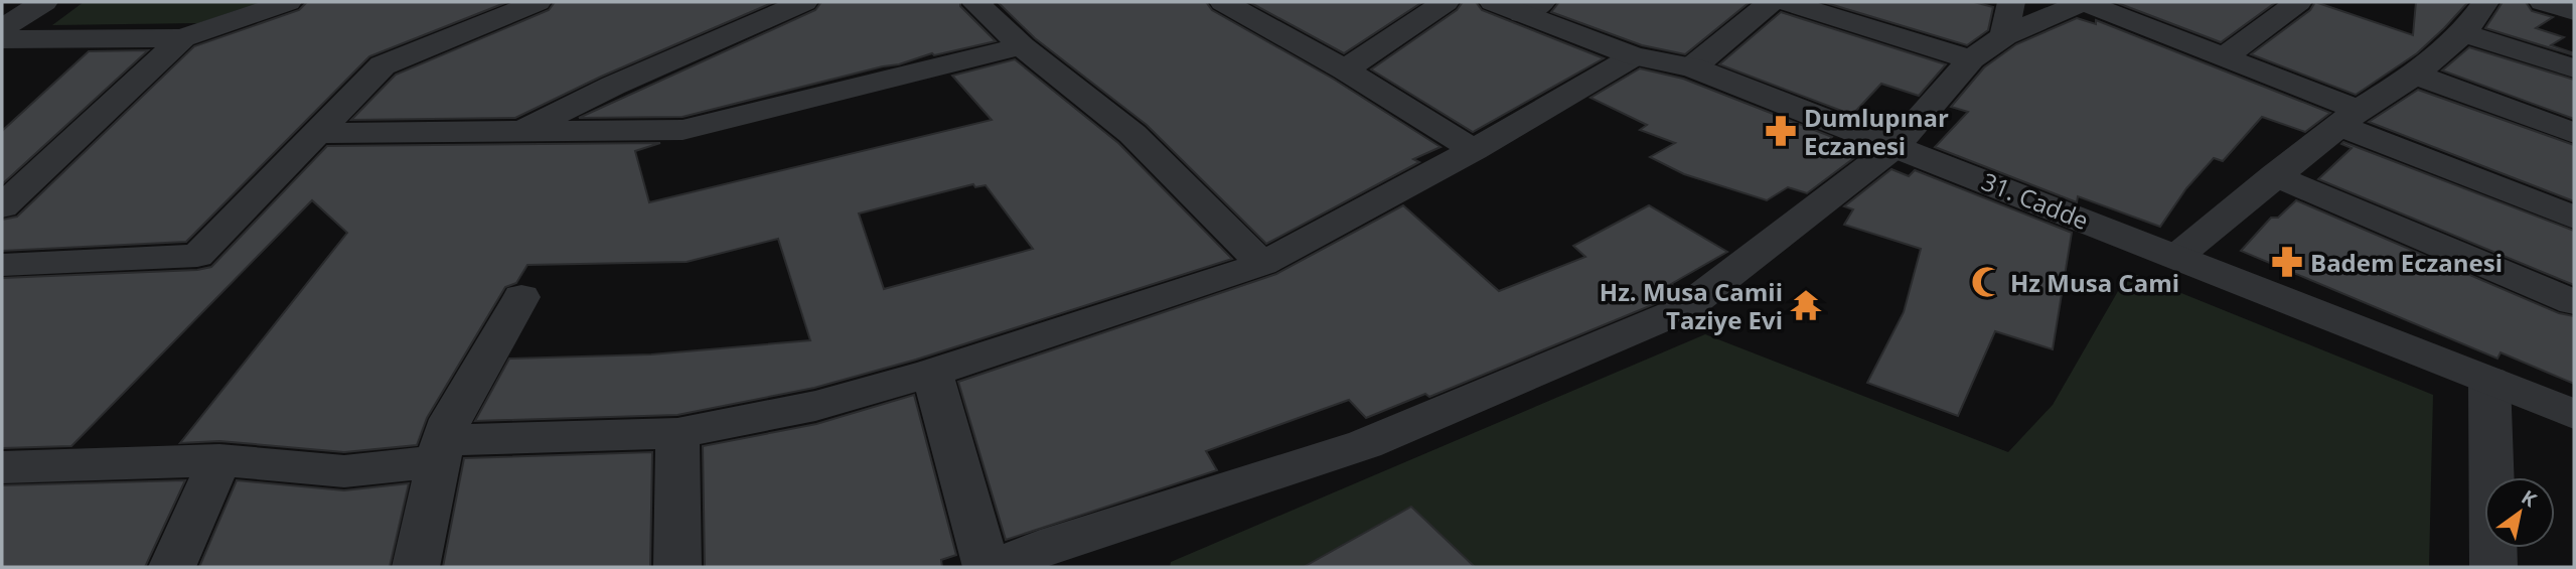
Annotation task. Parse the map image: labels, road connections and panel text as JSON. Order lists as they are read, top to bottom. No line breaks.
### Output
{"streets":{"street":["31. Cadde"]},"places":{"pharmacy":["Dumlupınar Eczanesi","Badem Eczanesi"],"mosque":["Hz Musa Cami"],"temple":["Hz. Musa Camii Taziye Evi"]},"north":"top right"}
